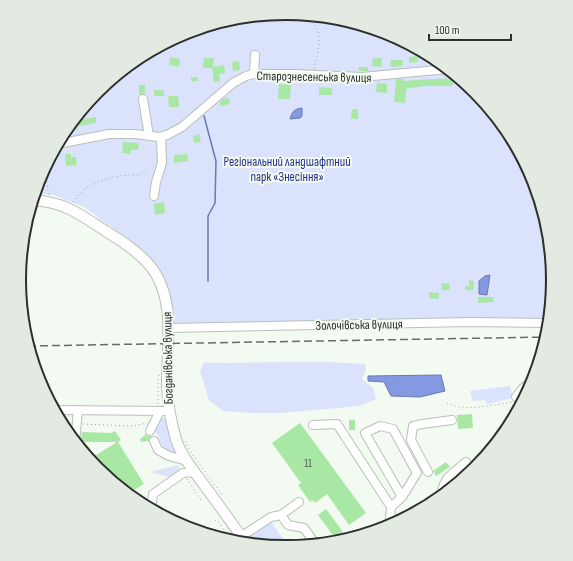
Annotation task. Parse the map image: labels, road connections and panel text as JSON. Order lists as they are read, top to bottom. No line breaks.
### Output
{"streets":{"main road":["Богданівська вулиця"],"street":["Старознесенська вулиця","Золочівська вулиця"]},"crossings":[["Золочівська вулиця","Богданівська вулиця"]],"parks":["Регіональний ландшафтний парк «Знесіння»"],"house_numbers":["11"],"scale_bar":"100 m"}
